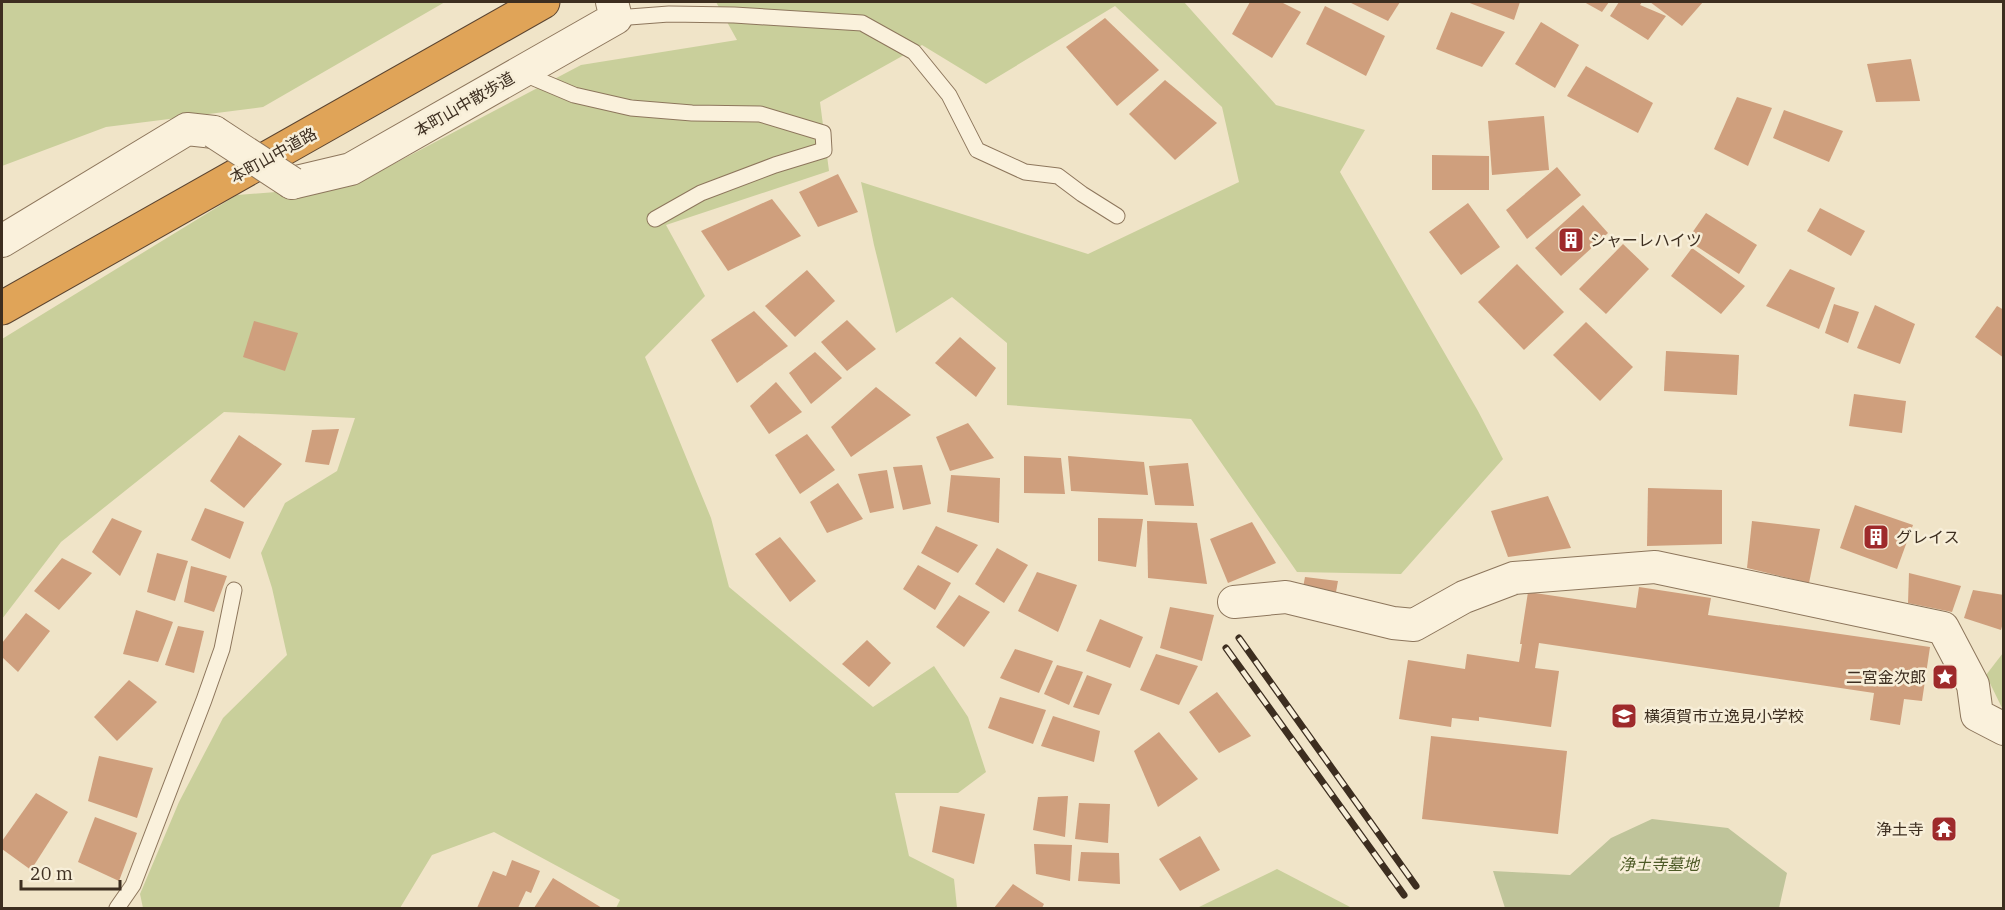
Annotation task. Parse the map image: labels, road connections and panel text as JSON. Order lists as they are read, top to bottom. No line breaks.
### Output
{"streets":{"highway":["本町山中道路"],"street":["本町山中散歩道"]},"parks":["浄土寺墓地"],"places":{"building":["シャーレハイツ","グレイス"],"place":["二宮金次郎"],"school or university":["横須賀市立逸見小学校"],"temple":["浄土寺"]},"scale_bar":"20 m"}
